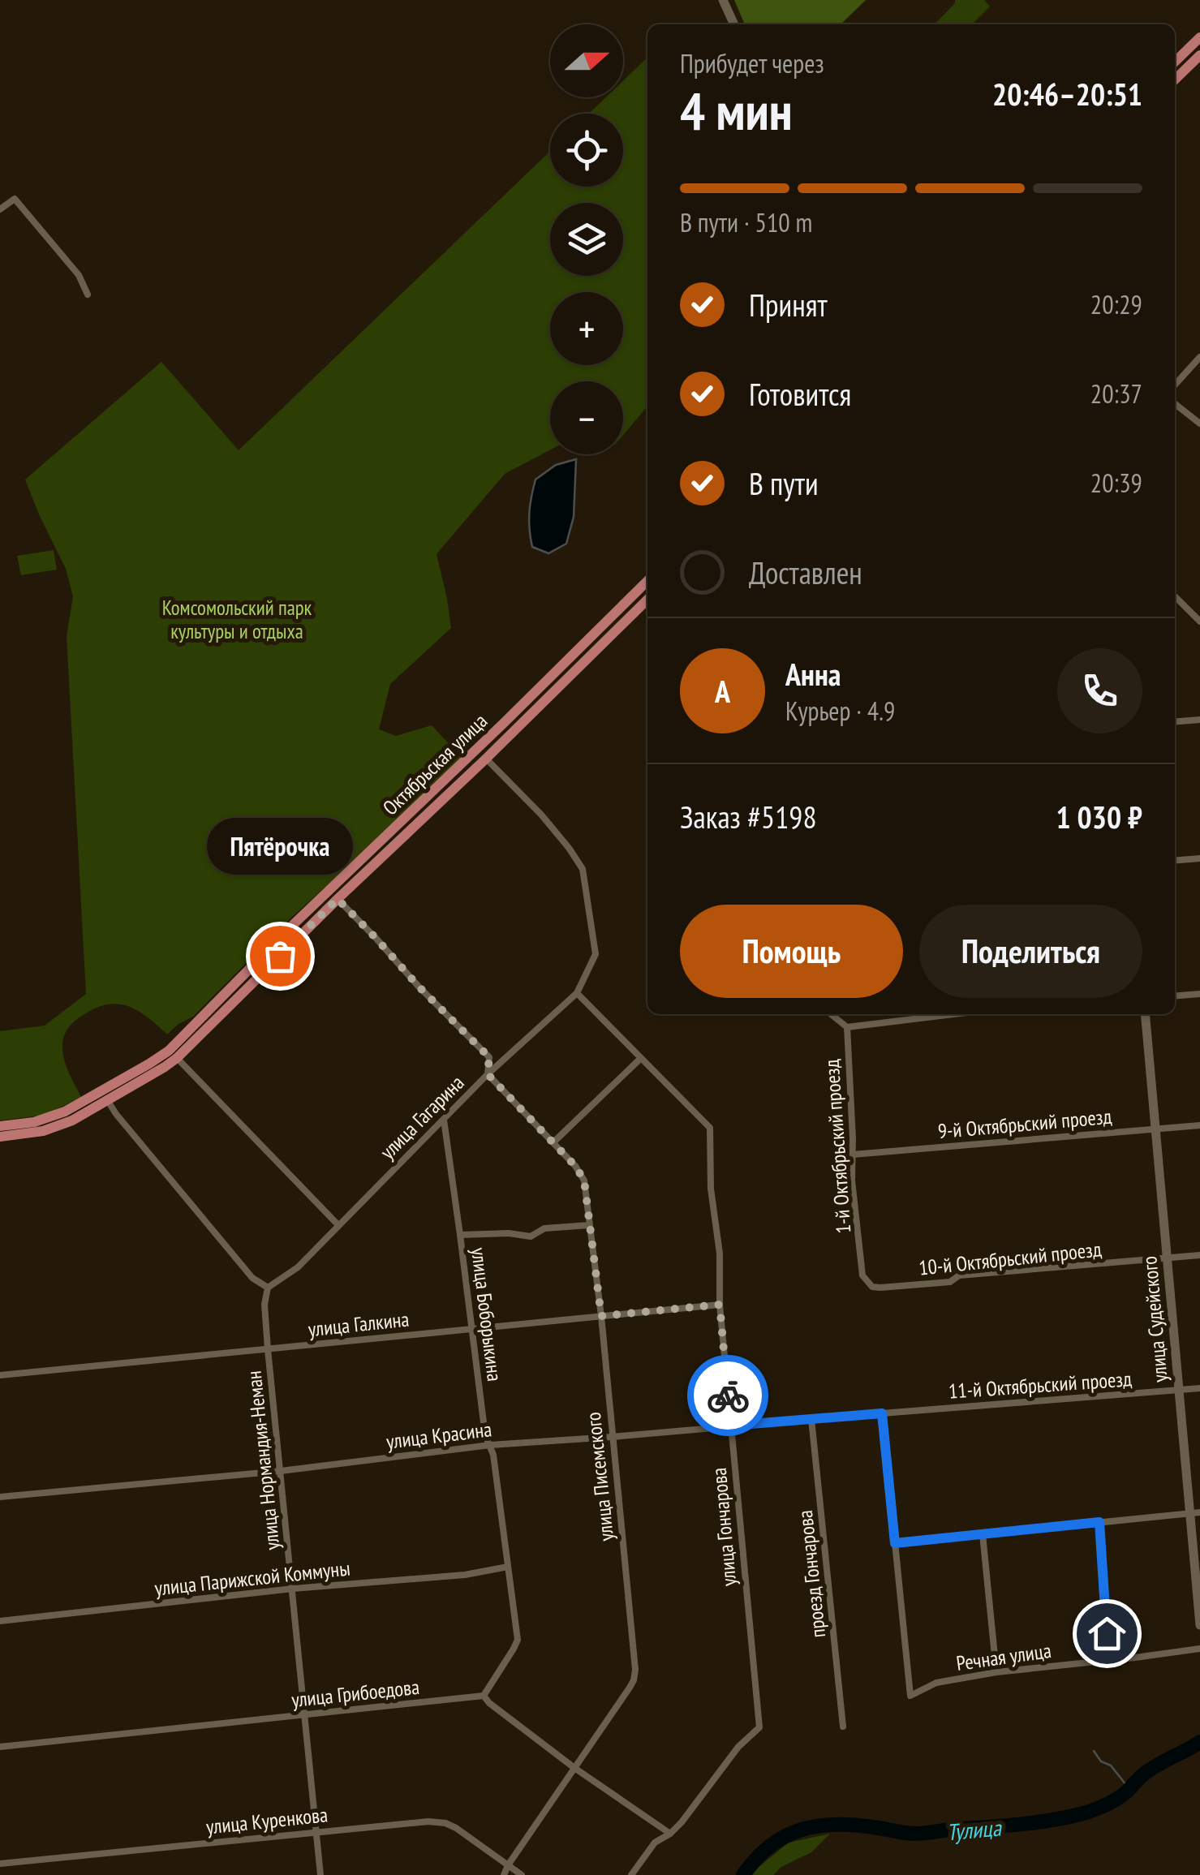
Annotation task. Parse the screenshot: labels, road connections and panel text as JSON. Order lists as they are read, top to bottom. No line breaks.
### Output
{"streets":{"main road":["Октябрьская улица"],"street":["улица Гагарина","9-й Октябрьский проезд","1-й Октябрьский проезд","10-й Октябрьский проезд","улица Боборыкина","улица Судейского","улица Галкина","11-й Октябрьский проезд","улица Красина","улица Нормандия-Неман","улица Писемского","улица Гончарова","проезд Гончарова","улица Парижской Коммуны","Речная улица","улица Грибоедова","улица Куренкова"]},"crossings":[["Октябрьская улица","улица Гагарина"],["Октябрьская улица","улица Писемского"],["улица Гагарина","улица Боборыкина"],["улица Гагарина","улица Нормандия-Неман"],["улица Гагарина","улица Писемского"],["улица Гагарина","улица Гончарова"],["9-й Октябрьский проезд","1-й Октябрьский проезд"],["9-й Октябрьский проезд","улица Судейского"],["1-й Октябрьский проезд","10-й Октябрьский проезд"],["10-й Октябрьский проезд","улица Судейского"],["улица Боборыкина","улица Галкина"],["улица Боборыкина","улица Красина"],["улица Боборыкина","улица Парижской Коммуны"],["улица Боборыкина","улица Грибоедова"],["улица Судейского","11-й Октябрьский проезд"],["улица Галкина","улица Нормандия-Неман"],["улица Галкина","улица Писемского"],["улица Галкина","улица Гончарова"],["11-й Октябрьский проезд","улица Красина"],["улица Красина","улица Нормандия-Неман"],["улица Красина","улица Писемского"],["улица Красина","улица Гончарова"],["улица Красина","проезд Гончарова"],["улица Нормандия-Неман","улица Парижской Коммуны"],["улица Нормандия-Неман","улица Грибоедова"],["улица Нормандия-Неман","улица Куренкова"],["улица Писемского","улица Куренкова"]],"water":["Тулица"],"parks":["Комсомольский парк культуры и отдыха"],"places":["Пятёрочка"],"north":"right","page":{"map_buttons":["+","−"],"heading":["4 мин","Прибудет через","20:46–20:51"],"panel":["Анна","Курьер · 4.9","Заказ #5198","1 030 ₽"],"bar":"В пути · 510 m","list":[["Принят","20:29"],["Готовится","20:37"],["В пути","20:39"],"Доставлен"],"round":"А","bubble":"Пятёрочка","buttons":["Помощь","Поделиться"]}}
